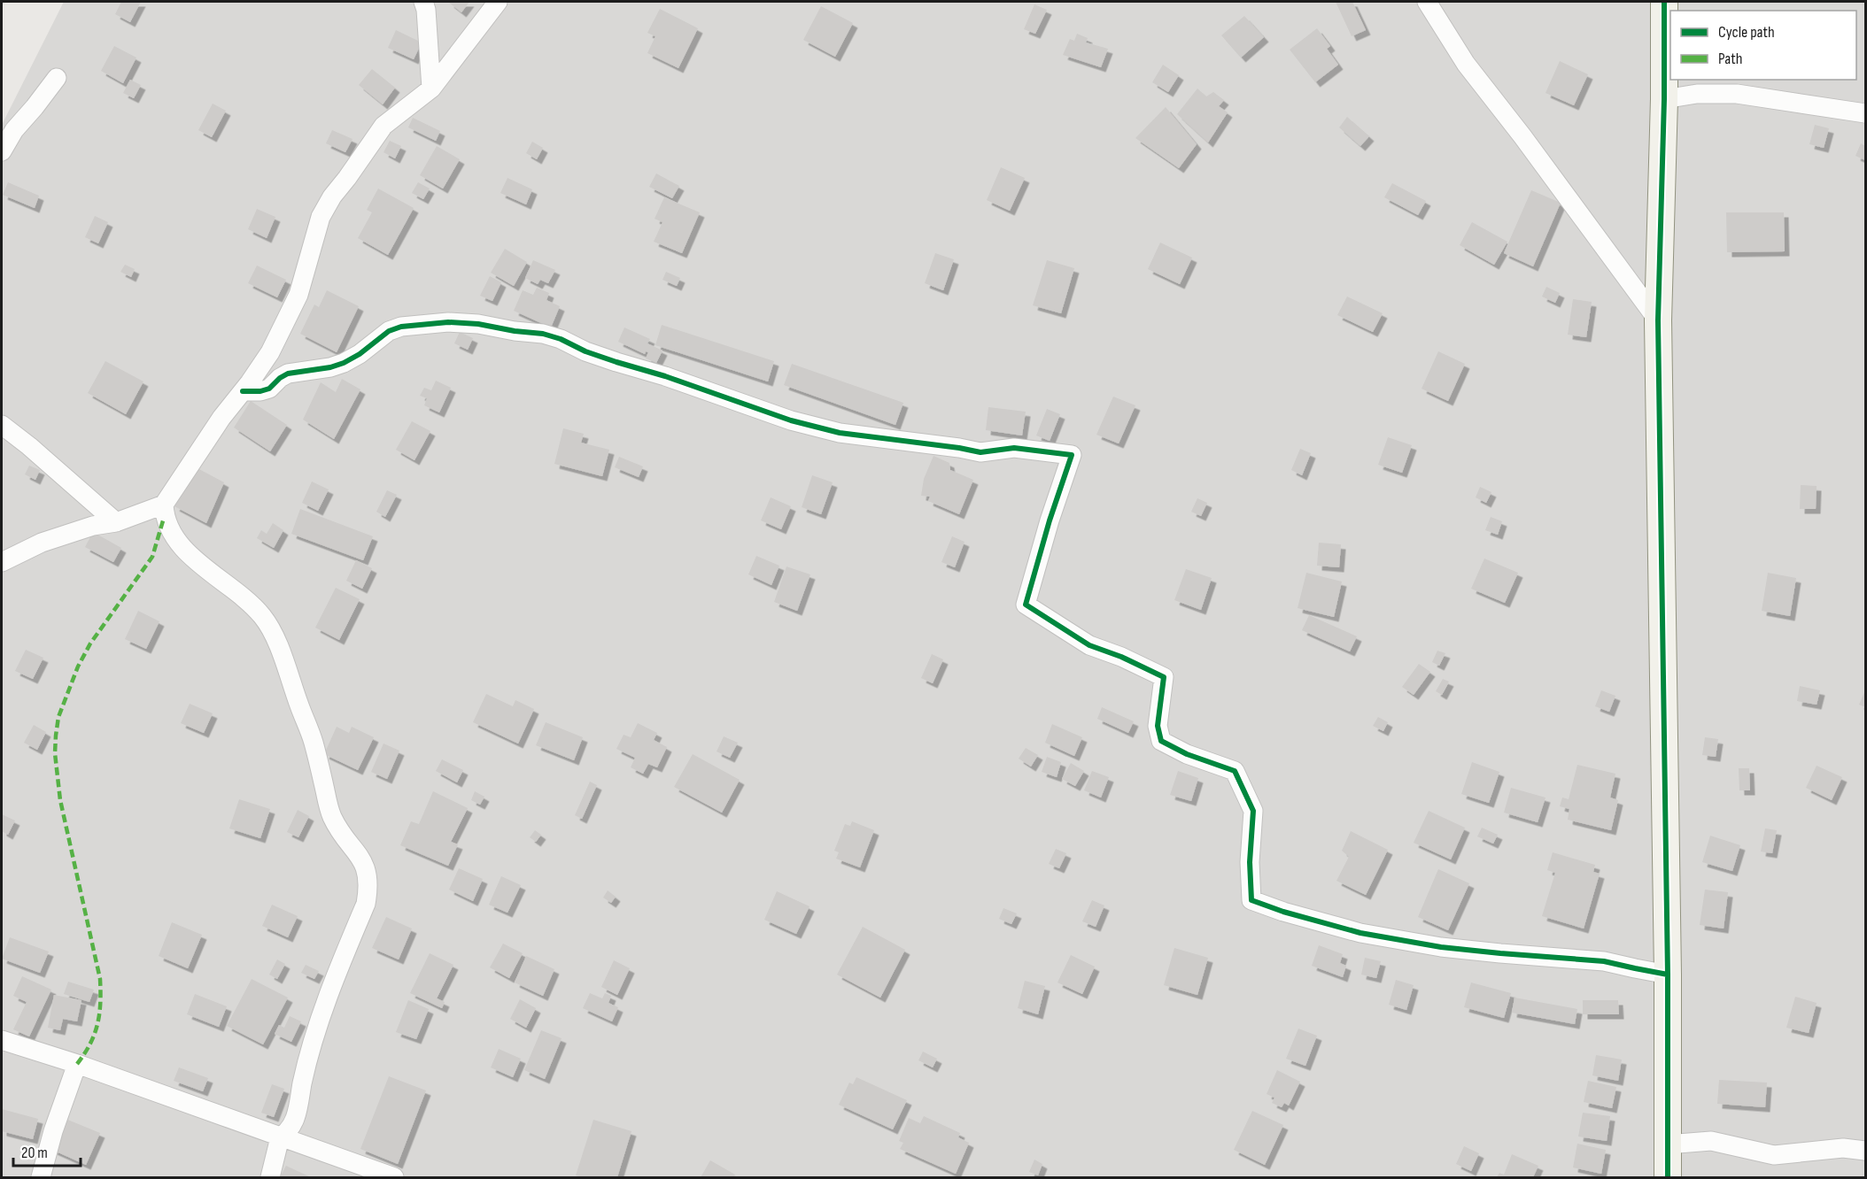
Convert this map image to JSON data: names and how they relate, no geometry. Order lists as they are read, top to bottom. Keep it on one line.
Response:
{"legend":["Cycle path","Path"],"scale_bar":"20 m"}
